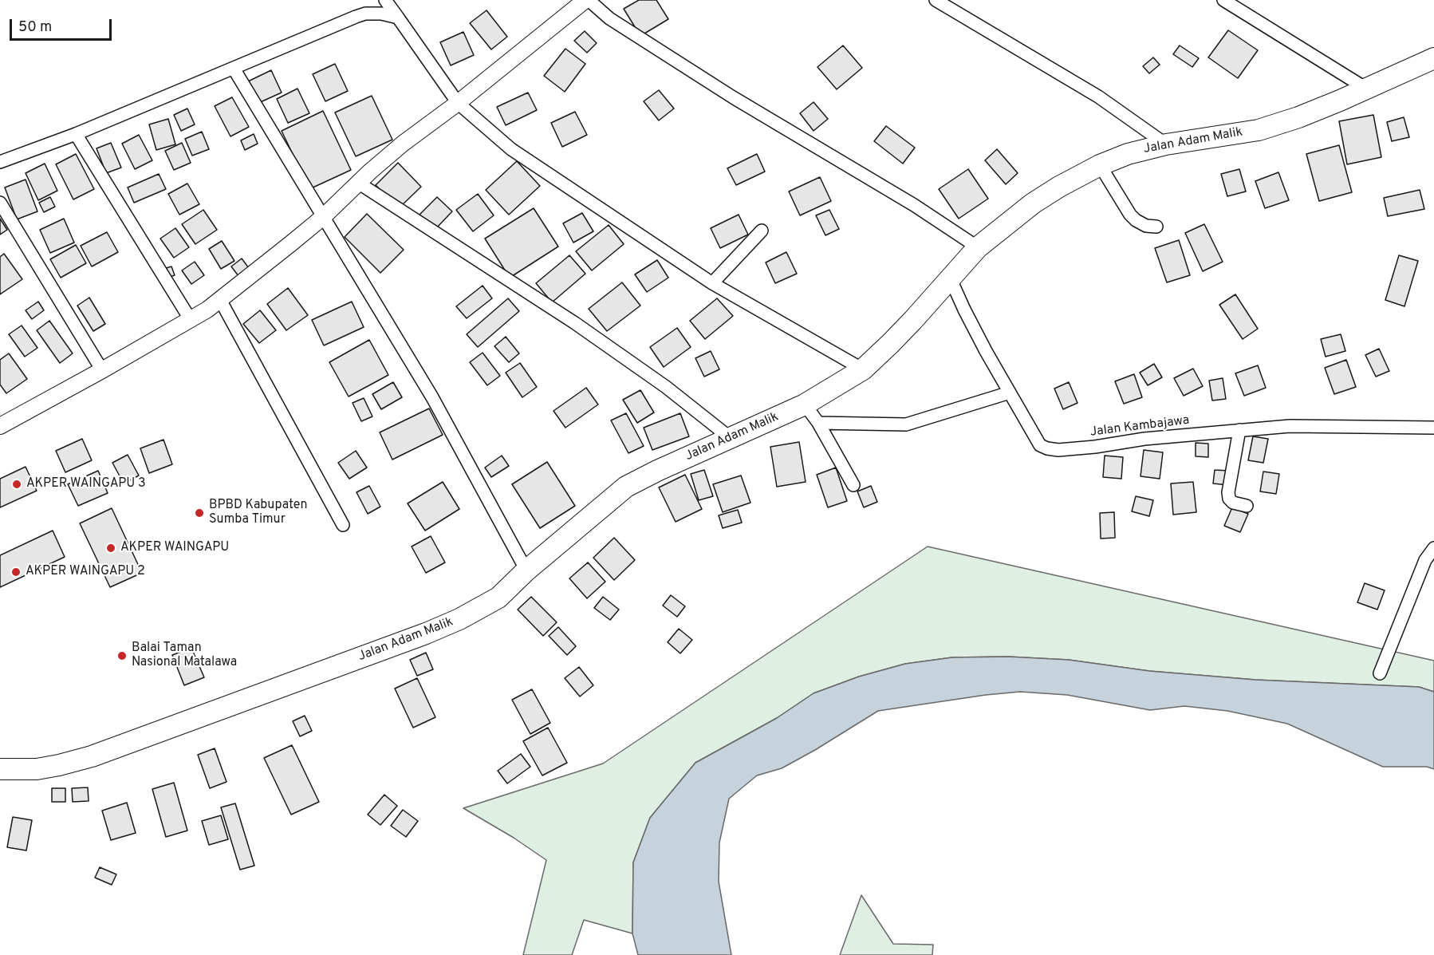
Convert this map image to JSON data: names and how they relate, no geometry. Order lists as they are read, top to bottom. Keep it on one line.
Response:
{"streets":{"highway":["Jalan Adam Malik"],"street":["Jalan Kambajawa"]},"crossings":[["Jalan Adam Malik","Jalan Kambajawa"]],"places":["AKPER WAINGAPU 3","BPBD Kabupaten Sumba Timur","AKPER WAINGAPU","AKPER WAINGAPU 2","Balai Taman Nasional Matalawa"],"scale_bar":"50 m"}
